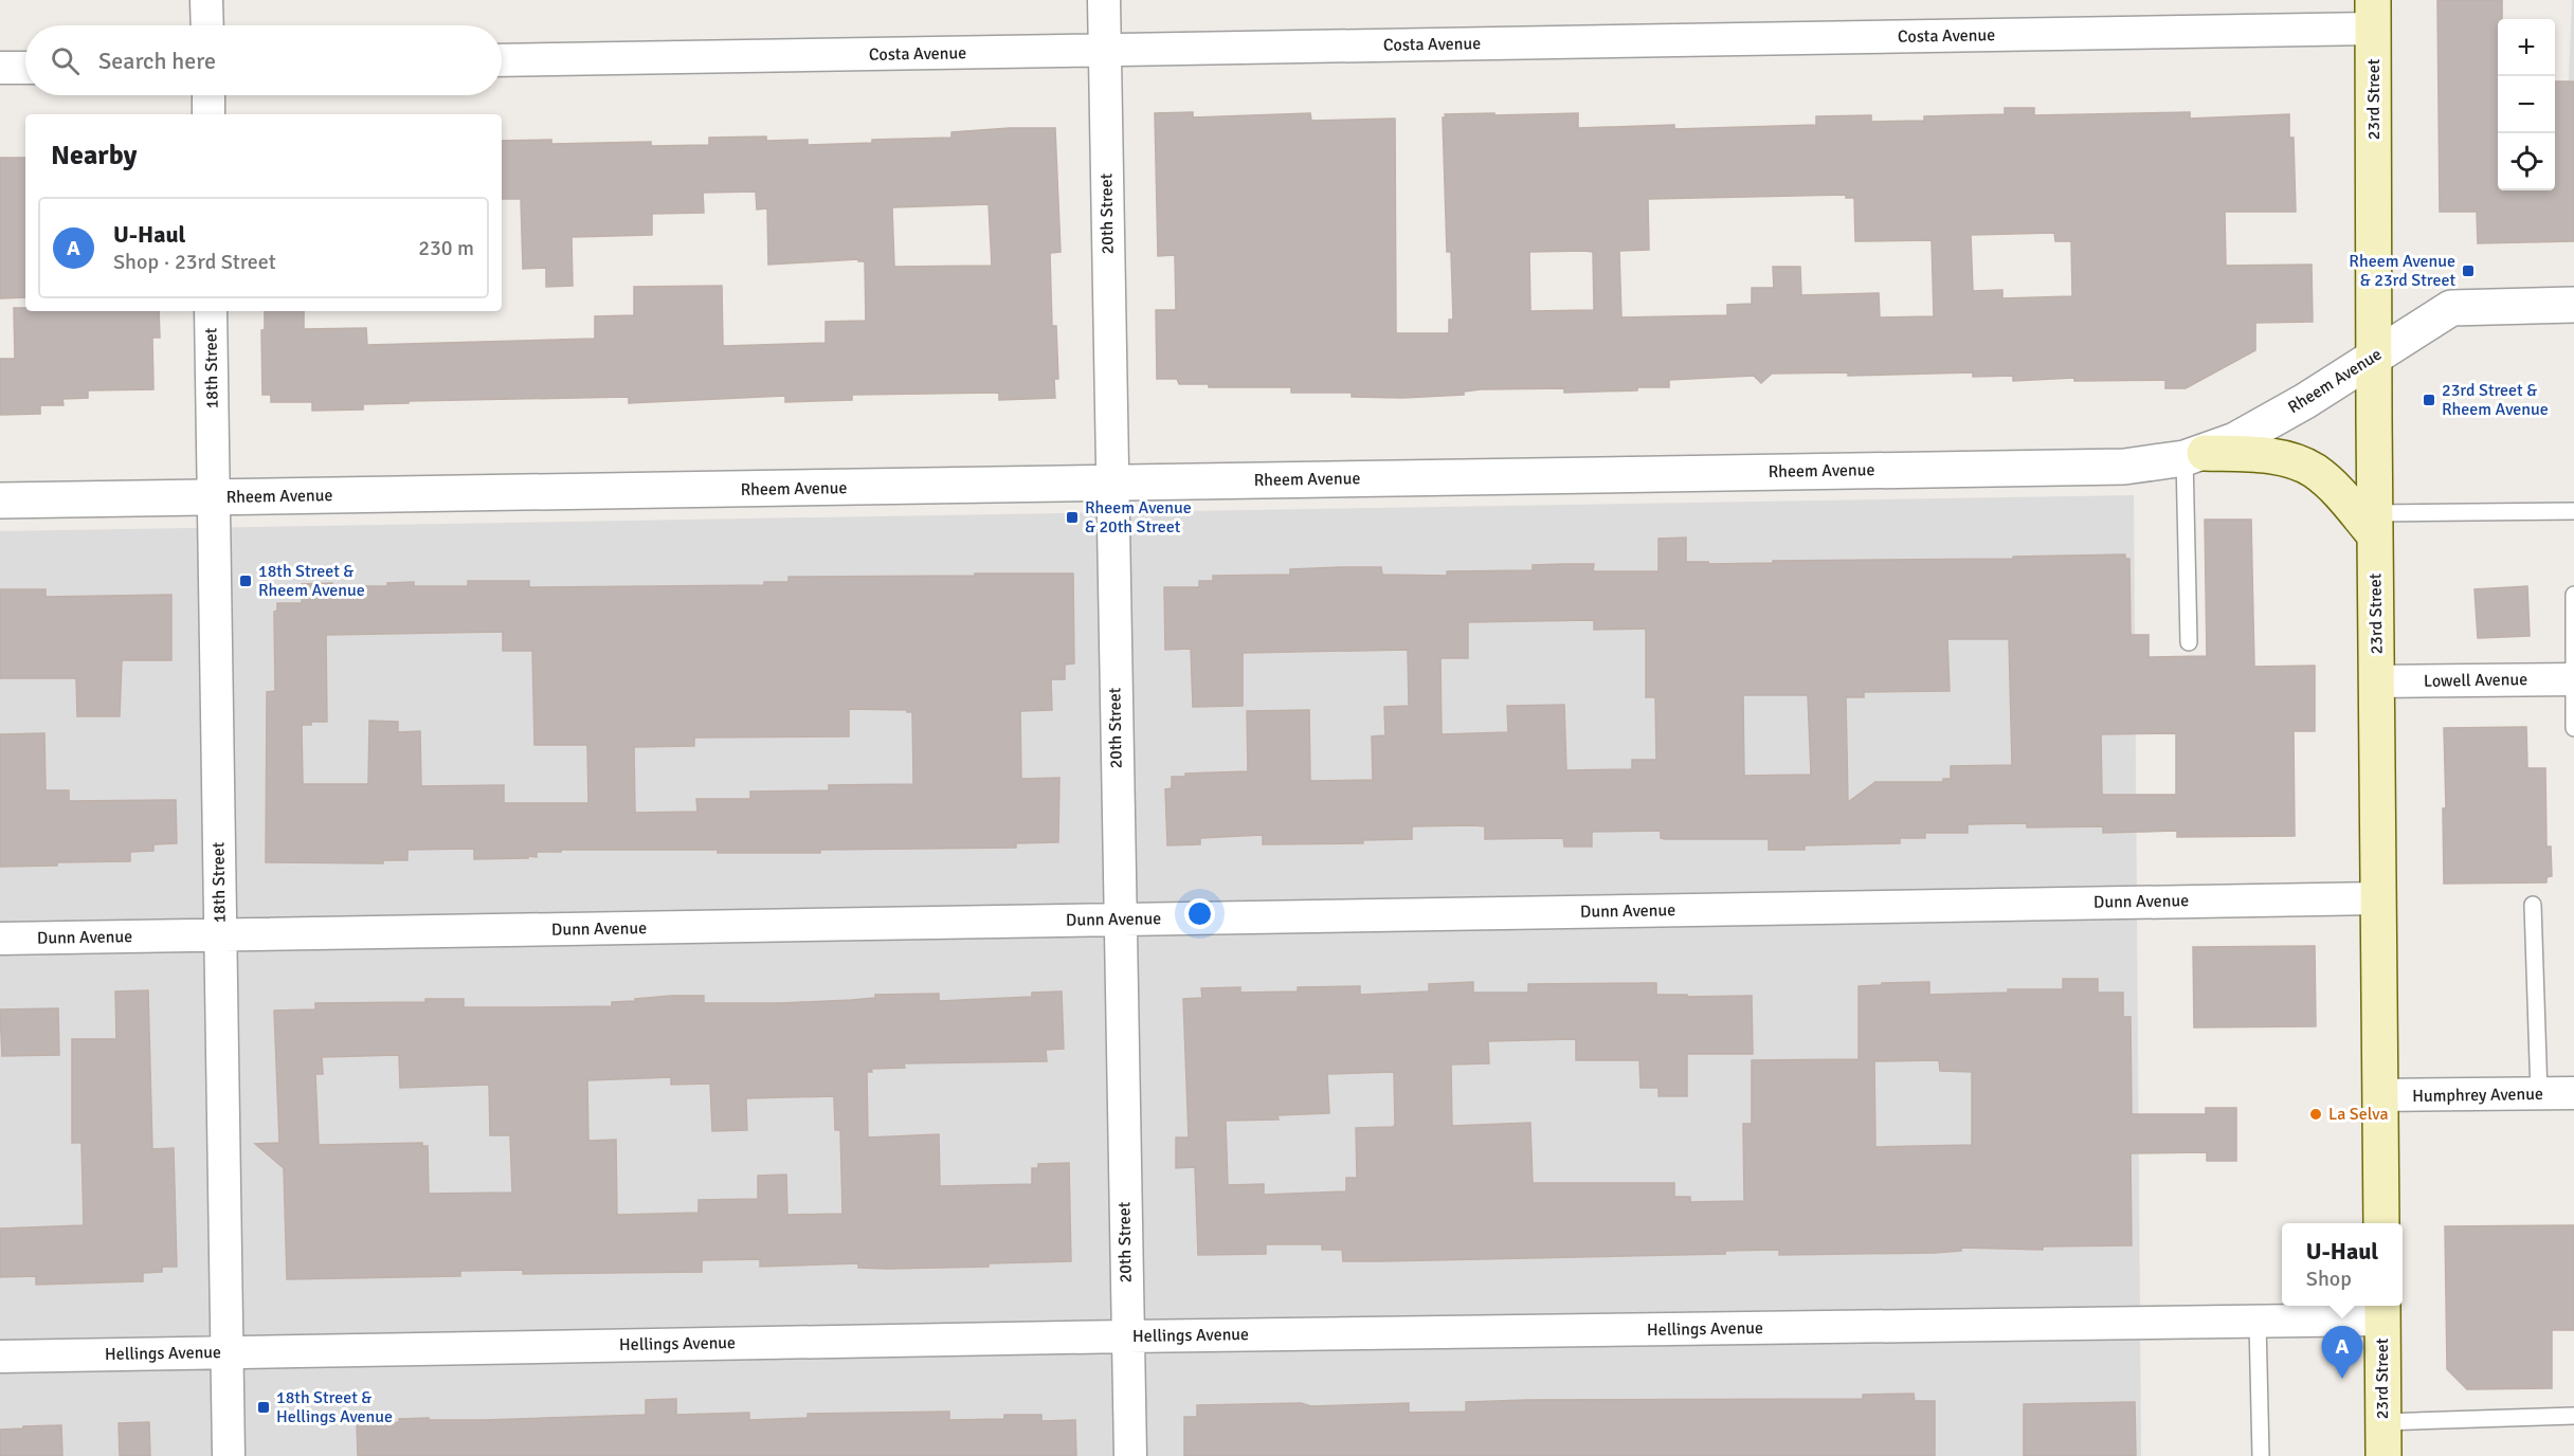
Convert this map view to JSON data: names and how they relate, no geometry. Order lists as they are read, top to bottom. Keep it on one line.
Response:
{"streets":{"main road":["23rd Street"],"street":["Costa Avenue","20th Street","18th Street","Rheem Avenue","Lowell Avenue","Dunn Avenue","Humphrey Avenue","Hellings Avenue"]},"crossings":[["Costa Avenue","23rd Street"],["Costa Avenue","20th Street"],["23rd Street","Rheem Avenue"],["23rd Street","Lowell Avenue"],["23rd Street","Dunn Avenue"],["23rd Street","Humphrey Avenue"],["23rd Street","Hellings Avenue"],["20th Street","Rheem Avenue"],["20th Street","Dunn Avenue"],["20th Street","Hellings Avenue"],["18th Street","Rheem Avenue"],["18th Street","Dunn Avenue"],["18th Street","Hellings Avenue"]],"places":{"transit":["Rheem Avenue & 23rd Street","23rd Street & Rheem Avenue","Rheem Avenue & 20th Street","18th Street & Rheem Avenue","18th Street & Hellings Avenue"],"other":["La Selva"]},"page":{"map_buttons":["+","−"],"search":"Search here","heading":"Nearby","list":[{"mark":"A","name":"U-Haul","note":"Shop · 23rd Street","value":"230 m"}],"popup":["U-Haul","Shop"],"pins":"A"}}
